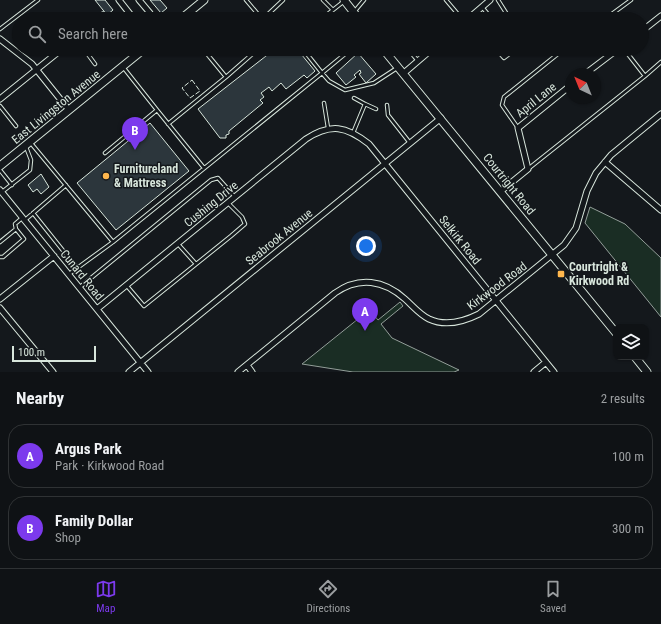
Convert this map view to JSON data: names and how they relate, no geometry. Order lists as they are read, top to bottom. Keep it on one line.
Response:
{"streets":{"street":["April Lane","East Livingston Avenue","Courtright Road","Cushing Drive","Seabrook Avenue","Selkirk Road","Cunard Road","Kirkwood Road"]},"crossings":[["Courtright Road","Seabrook Avenue"],["Courtright Road","Kirkwood Road"],["Cushing Drive","Selkirk Road"],["Cushing Drive","Cunard Road"],["Seabrook Avenue","Selkirk Road"],["Seabrook Avenue","Cunard Road"],["Selkirk Road","Kirkwood Road"]],"places":{"other":["Furnitureland & Mattress"],"transit":["Courtright & Kirkwood Rd"]},"scale_bar":"100 m","north":"top left","page":{"search":"Search here","pins":["B","A"],"scale":"100 m","heading":["Nearby","2 results"],"list":[{"mark":"A","name":"Argus Park","note":"Park · Kirkwood Road","value":"100 m"},{"mark":"B","name":"Family Dollar","note":"Shop","value":"300 m"}],"nav":["Map","Directions","Saved"]}}
